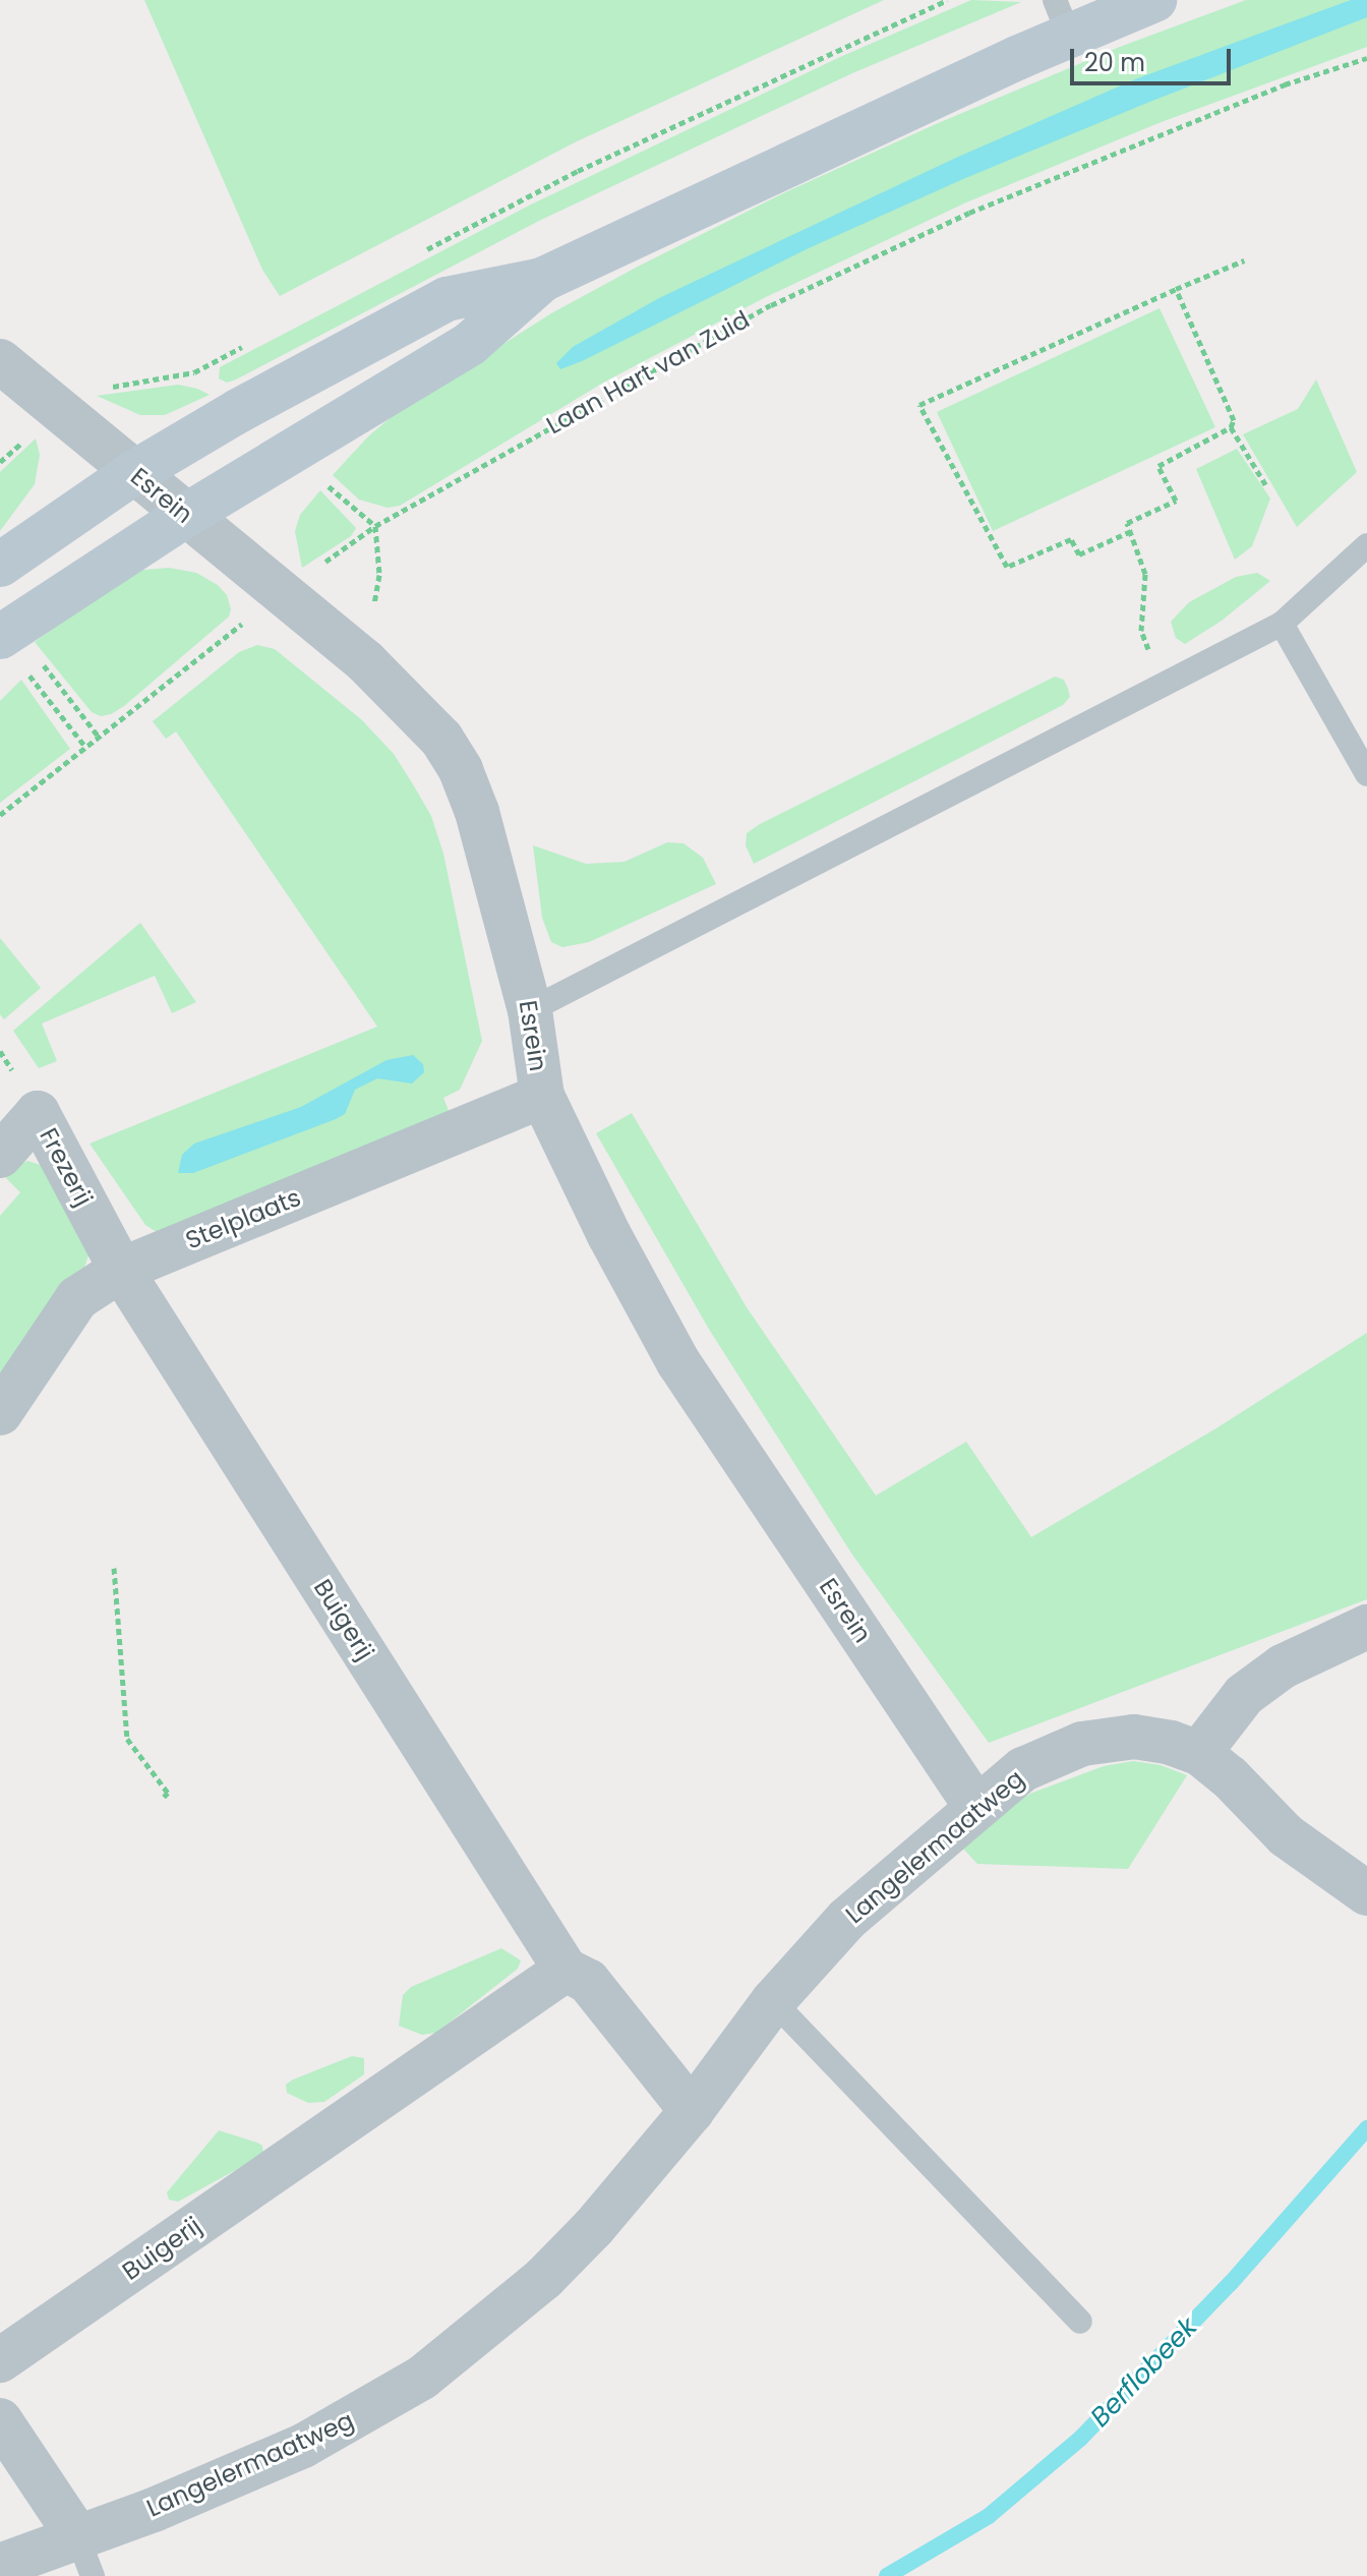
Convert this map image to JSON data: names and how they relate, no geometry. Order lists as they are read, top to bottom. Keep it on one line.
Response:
{"streets":{"street":["Esrein","Frezerij","Stelplaats","Buigerij","Langelermaatweg"],"path":["Laan Hart van Zuid"]},"crossings":[["Laan Hart van Zuid","Esrein"],["Esrein","Stelplaats"],["Esrein","Langelermaatweg"],["Frezerij","Stelplaats"],["Frezerij","Buigerij"],["Stelplaats","Buigerij"],["Buigerij","Langelermaatweg"]],"water":["Berflobeek"],"scale_bar":"20 m"}
